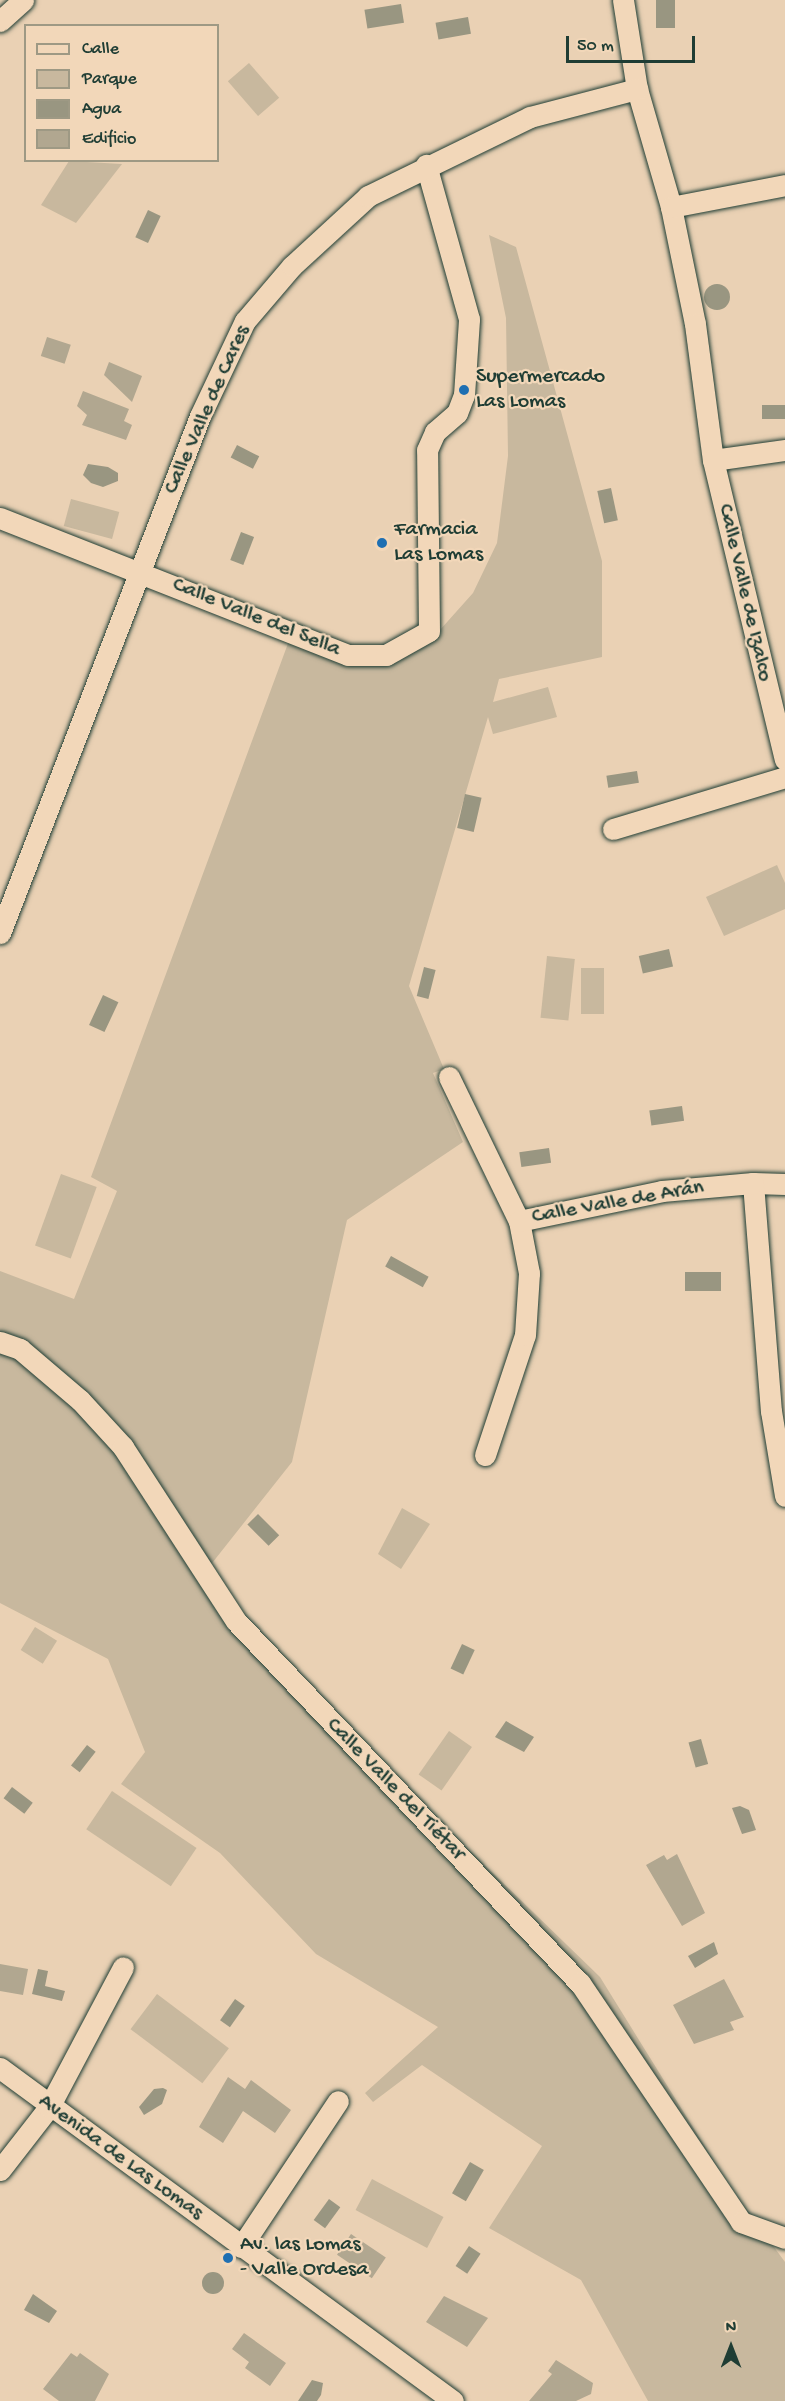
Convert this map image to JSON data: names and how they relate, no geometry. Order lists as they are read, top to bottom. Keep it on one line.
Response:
{"streets":{"street":["Calle Valle de Cares","Calle Valle de Izalco","Calle Valle del Sella","Calle Valle de Arán","Calle Valle del Tiétar","Avenida de Las Lomas"]},"crossings":[["Calle Valle de Cares","Calle Valle de Izalco"],["Calle Valle de Cares","Calle Valle del Sella"]],"places":["Supermercado Las Lomas","Farmacia Las Lomas","Av. las Lomas - Valle Ordesa"],"legend":["Calle","Parque","Agua","Edificio"],"scale_bar":"50 m","north":"top"}
